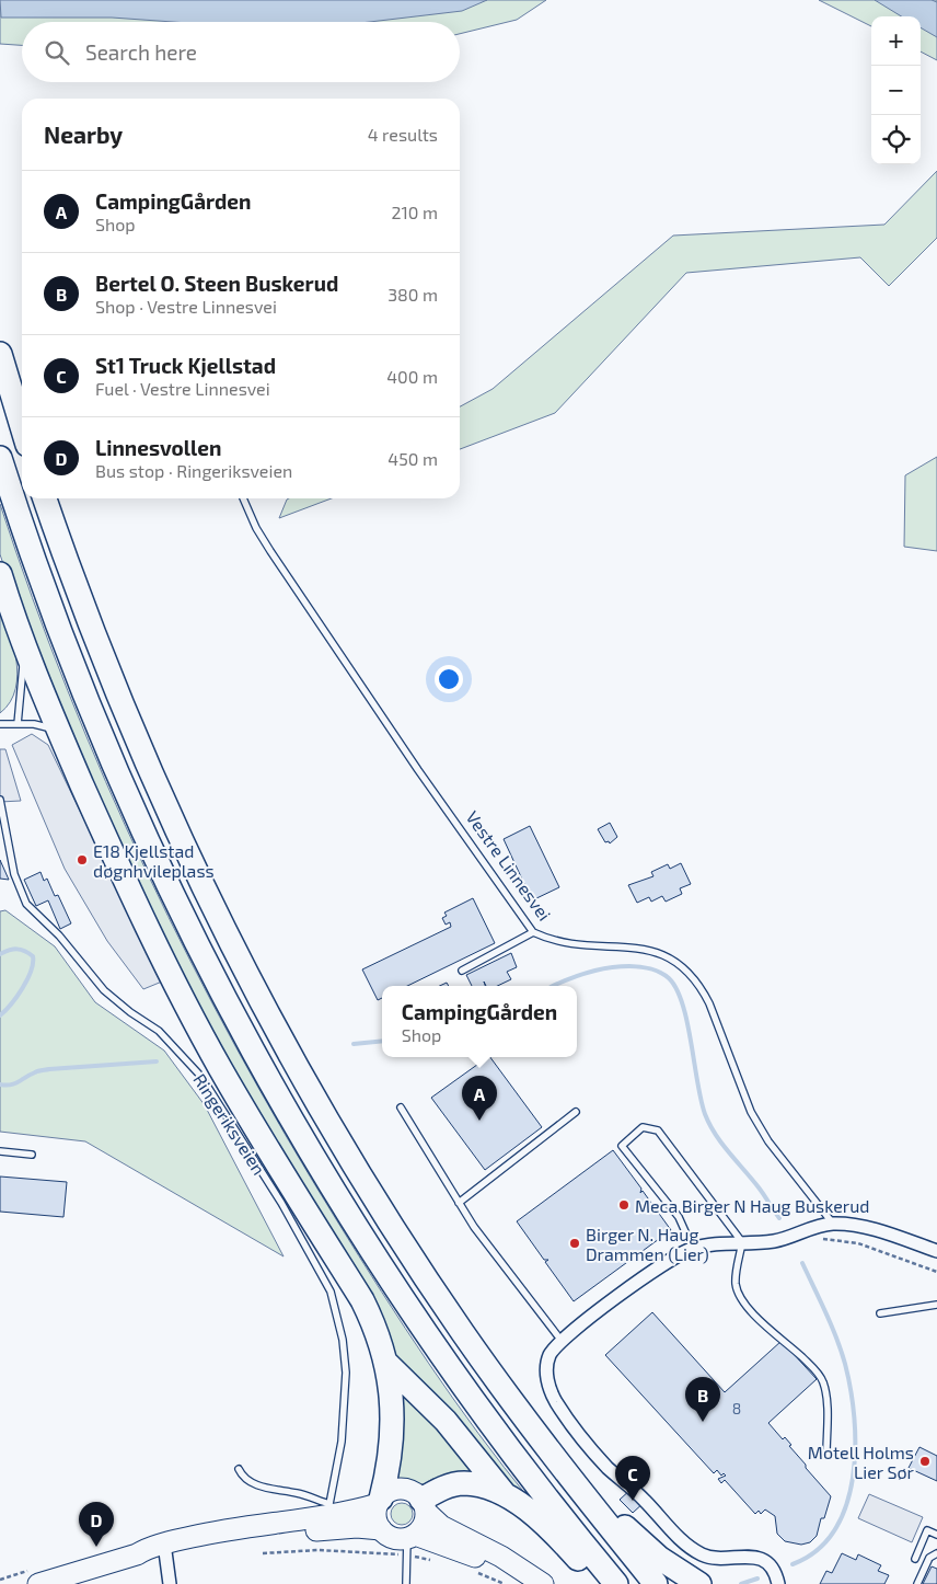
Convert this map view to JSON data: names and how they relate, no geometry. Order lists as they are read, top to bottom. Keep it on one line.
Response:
{"streets":{"lane":["Vestre Linnesvei","Ringeriksveien"]},"places":["E18 Kjellstad døgnhvileplass","Meca Birger N Haug Buskerud","Birger N. Haug Drammen (Lier)","Motell Holms Lier Sør"],"house_numbers":["8"],"page":{"map_buttons":["+","−"],"search":"Search here","heading":["Nearby","4 results"],"list":[{"mark":"A","name":"CampingGården","note":"Shop","value":"210 m"},{"mark":"B","name":"Bertel O. Steen Buskerud","note":"Shop · Vestre Linnesvei","value":"380 m"},{"mark":"C","name":"St1 Truck Kjellstad","note":"Fuel · Vestre Linnesvei","value":"400 m"},{"mark":"D","name":"Linnesvollen","note":"Bus stop · Ringeriksveien","value":"450 m"}],"popup":["CampingGården","Shop"],"pins":["A","B","C","D"]}}
